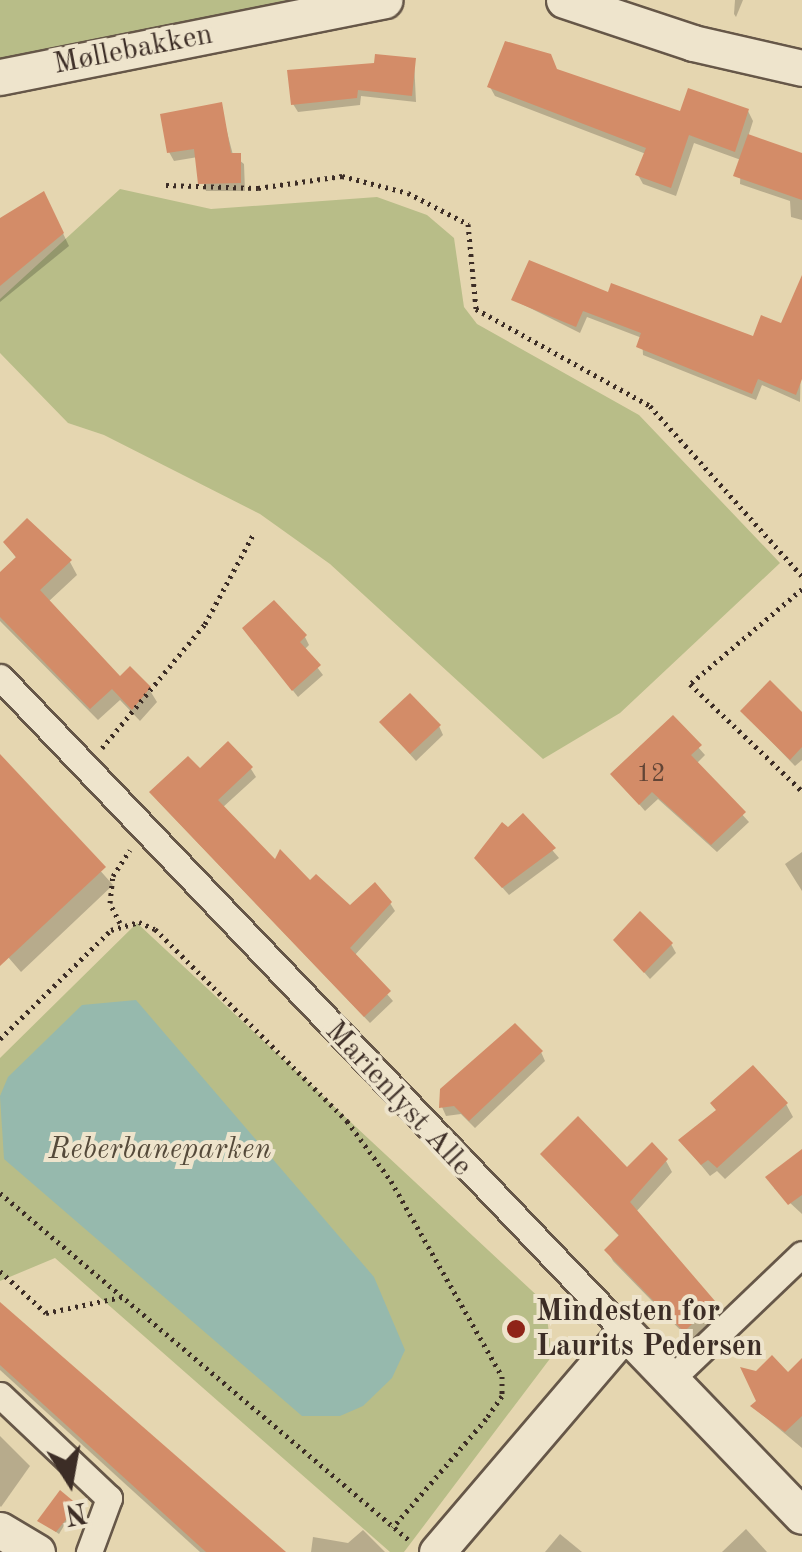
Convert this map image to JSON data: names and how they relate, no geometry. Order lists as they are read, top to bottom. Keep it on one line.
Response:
{"streets":{"street":["Møllebakken","Marienlyst Alle"]},"parks":["Reberbaneparken"],"places":["Mindesten for Laurits Pedersen"],"house_numbers":["12"],"north":"bottom"}
